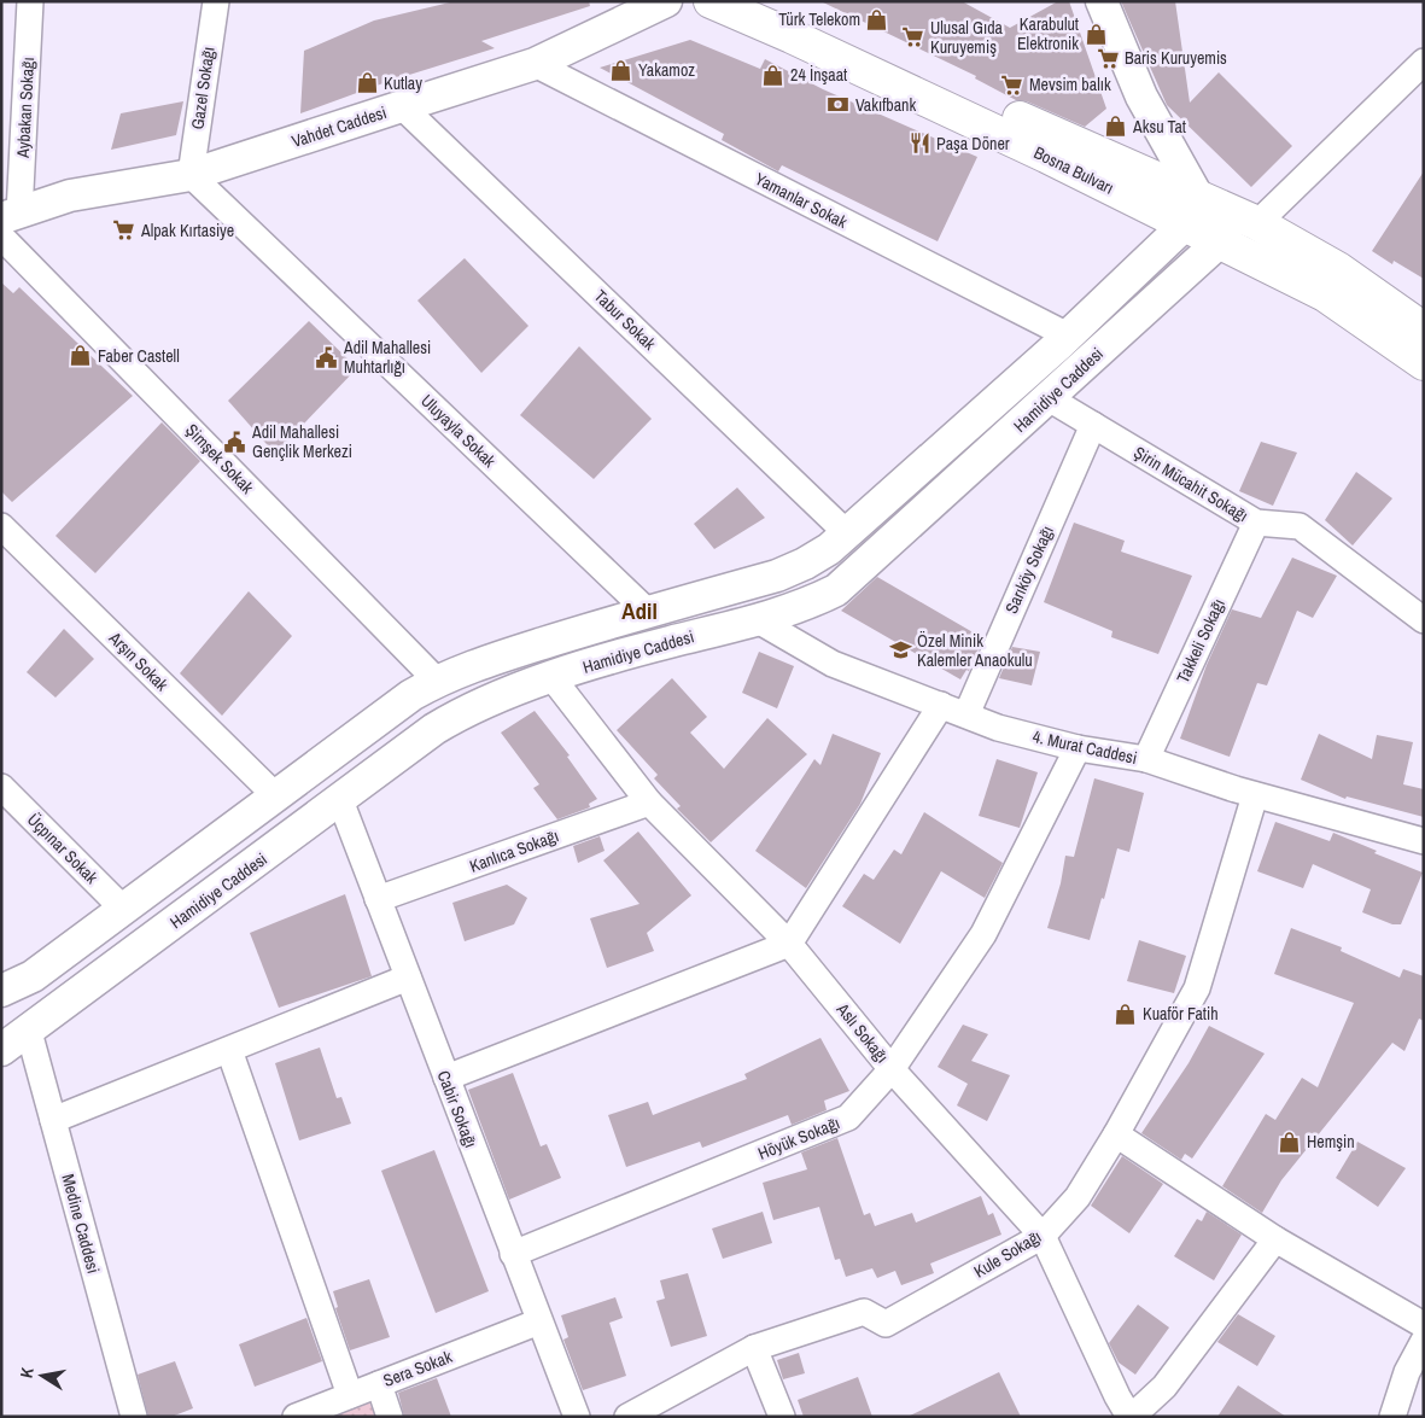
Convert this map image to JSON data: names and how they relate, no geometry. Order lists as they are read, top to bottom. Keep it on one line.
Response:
{"streets":{"main road":["Bosna Bulvarı"],"street":["Gazel Sokağı","Aybakan Sokağı","Vahdet Caddesi","Yamanlar Sokak","Tabur Sokak","Hamidiye Caddesi","Uluyayla Sokak","Şimşek Sokak","Şirin Mücahit Sokağı","Sarıköy Sokağı","Takkeli Sokağı","Arşın Sokak","4. Murat Caddesi","Üçpınar Sokak","Kanlıca Sokağı","Aslı Sokağı","Cabir Sokağı","Höyük Sokağı","Medine Caddesi","Kule Sokağı","Sera Sokak"]},"crossings":[["Gazel Sokağı","Vahdet Caddesi"],["Gazel Sokağı","Uluyayla Sokak"],["Aybakan Sokağı","Vahdet Caddesi"],["Aybakan Sokağı","Şimşek Sokak"],["Vahdet Caddesi","Yamanlar Sokak"],["Vahdet Caddesi","Tabur Sokak"],["Vahdet Caddesi","Uluyayla Sokak"],["Vahdet Caddesi","Şimşek Sokak"],["Bosna Bulvarı","Hamidiye Caddesi"],["Yamanlar Sokak","Hamidiye Caddesi"],["Tabur Sokak","Hamidiye Caddesi"],["Hamidiye Caddesi","Uluyayla Sokak"],["Hamidiye Caddesi","Şimşek Sokak"],["Hamidiye Caddesi","Şirin Mücahit Sokağı"],["Hamidiye Caddesi","Arşın Sokak"],["Hamidiye Caddesi","4. Murat Caddesi"],["Hamidiye Caddesi","Üçpınar Sokak"],["Hamidiye Caddesi","Aslı Sokağı"],["Hamidiye Caddesi","Cabir Sokağı"],["Hamidiye Caddesi","Medine Caddesi"],["Şirin Mücahit Sokağı","Sarıköy Sokağı"],["Şirin Mücahit Sokağı","Takkeli Sokağı"],["Sarıköy Sokağı","4. Murat Caddesi"],["Takkeli Sokağı","4. Murat Caddesi"],["4. Murat Caddesi","Höyük Sokağı"],["4. Murat Caddesi","Kule Sokağı"],["Kanlıca Sokağı","Aslı Sokağı"],["Kanlıca Sokağı","Cabir Sokağı"],["Aslı Sokağı","Höyük Sokağı"],["Aslı Sokağı","Kule Sokağı"],["Cabir Sokağı","Höyük Sokağı"],["Cabir Sokağı","Sera Sokak"]],"districts":["Adil"],"places":{"shop":["Türk Telekom","Karabulut Elektronik","Yakamoz","24 İnşaat","Kutlay","Aksu Tat","Faber Castell","Kuaför Fatih","Hemşin"],"supermarket":["Ulusal Gıda Kuruyemiş","Baris Kuruyemis","Mevsim balık","Alpak Kırtasiye"],"bank":["Vakıfbank"],"restaurant":["Paşa Döner"],"public building":["Adil Mahallesi Muhtarlığı","Adil Mahallesi Gençlik Merkezi"],"school or university":["Özel Minik Kalemler Anaokulu"]},"north":"left"}
